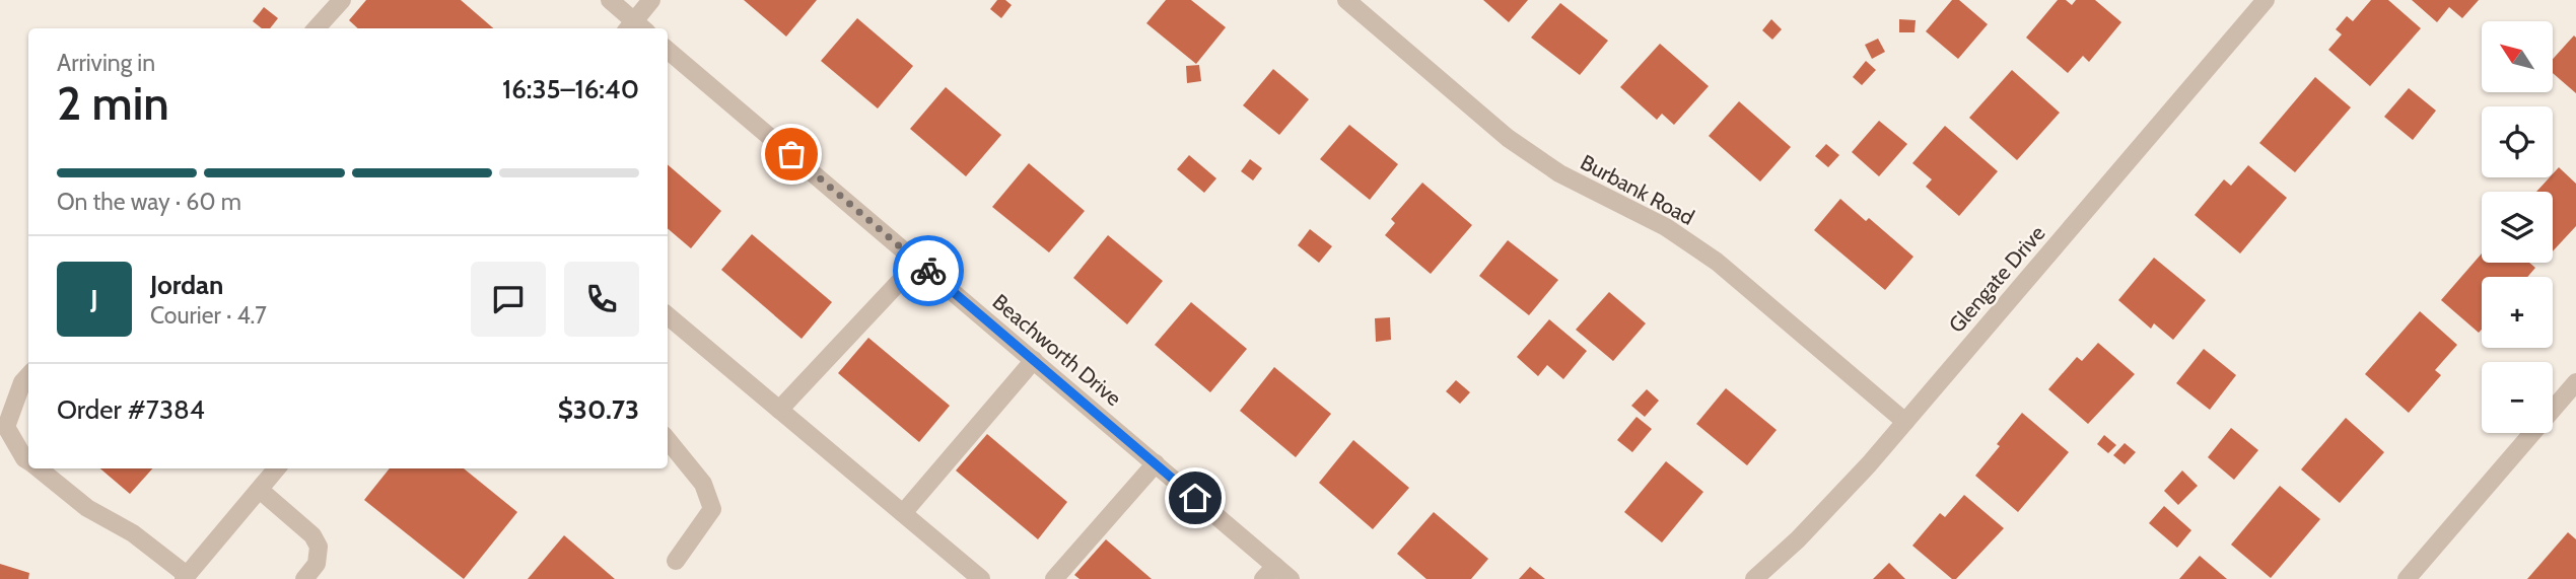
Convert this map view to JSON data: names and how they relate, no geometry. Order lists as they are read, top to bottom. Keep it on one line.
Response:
{"streets":{"street":["Burbank Road","Glengate Drive","Beachworth Drive"]},"crossings":[["Burbank Road","Glengate Drive"]],"north":"top left","page":{"map_buttons":["+","−"],"heading":["2 min","Arriving in","16:35–16:40"],"panel":["Jordan","Courier · 4.7","Order #7384","$30.73"],"bar":"On the way · 60 m","round":"J"}}
